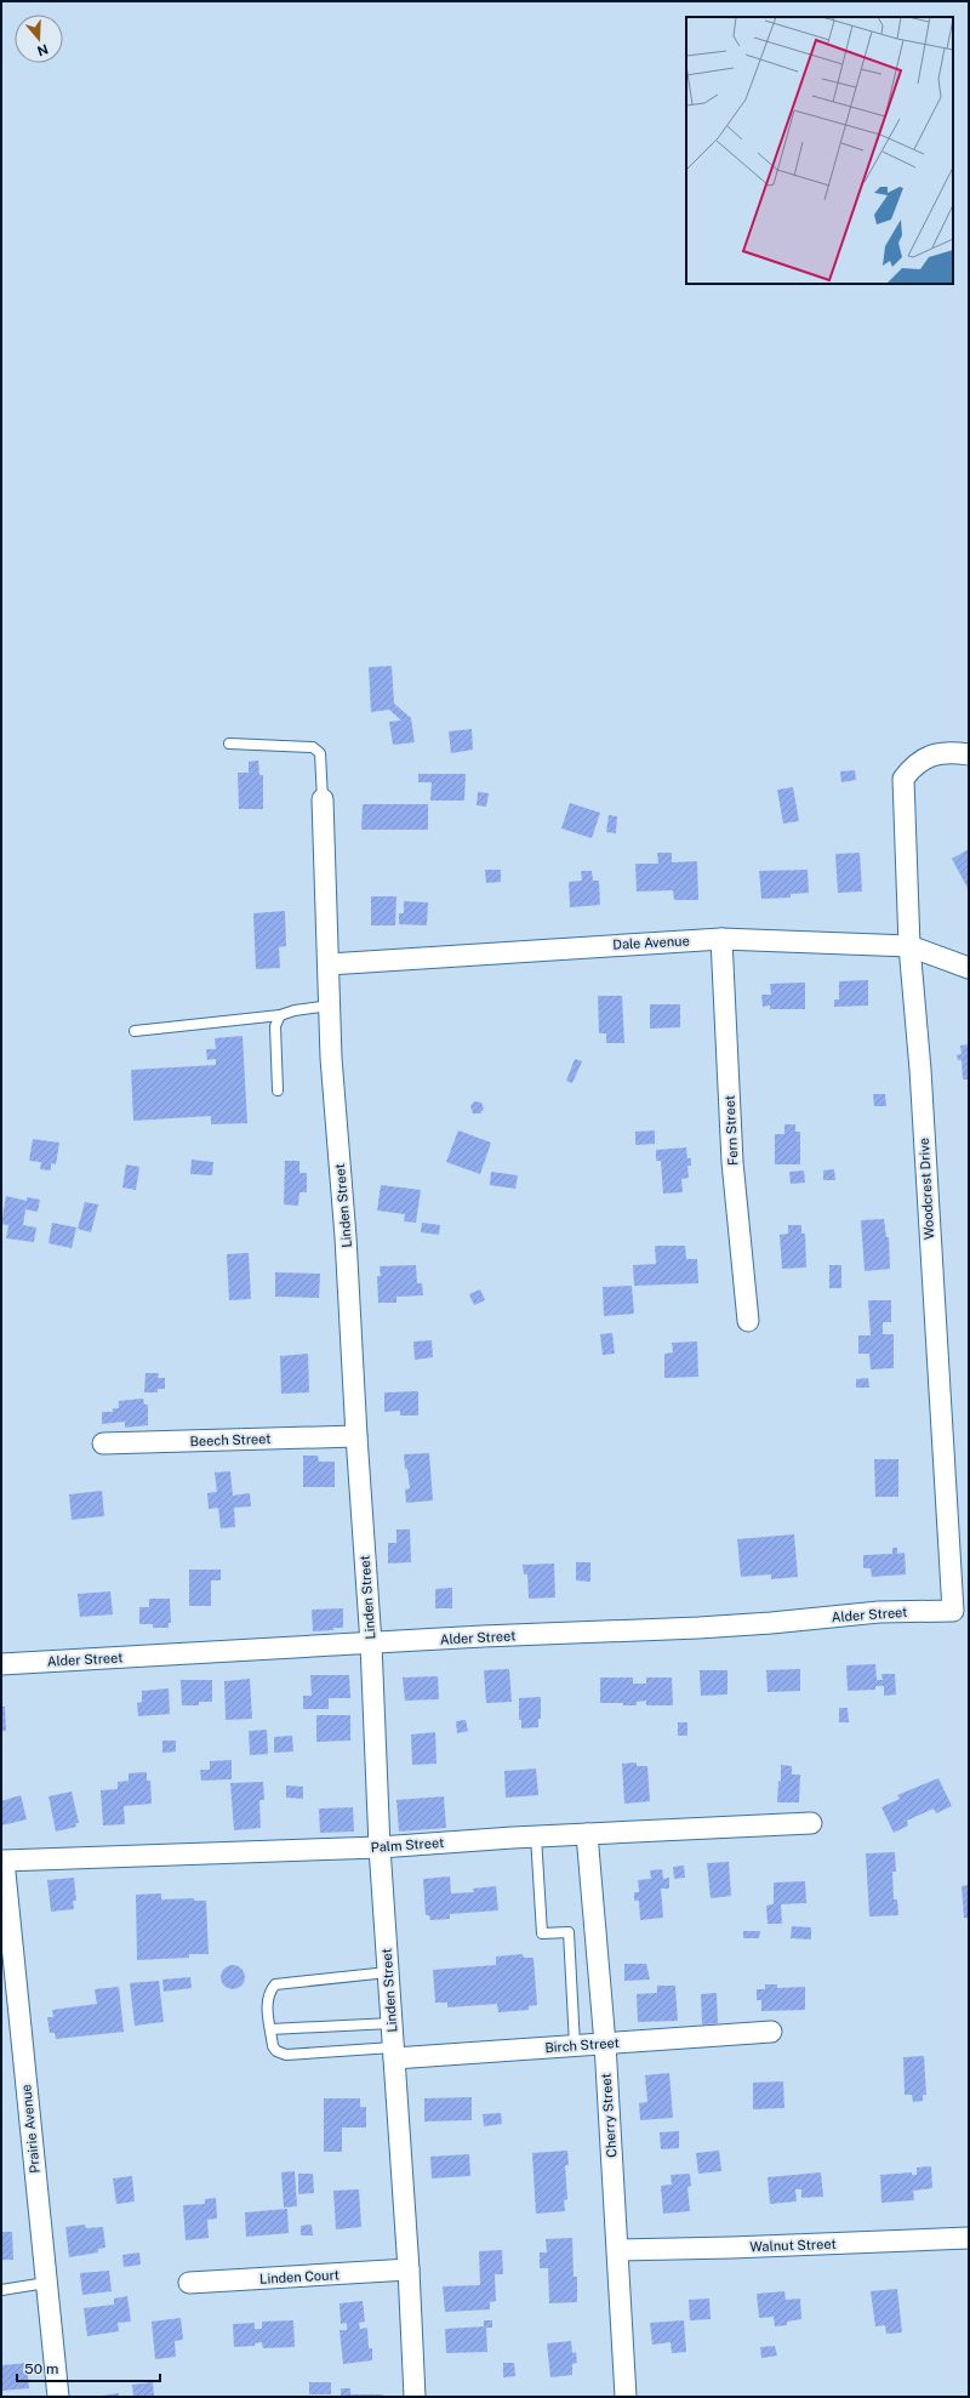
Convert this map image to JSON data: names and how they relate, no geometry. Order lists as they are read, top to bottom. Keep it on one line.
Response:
{"streets":{"street":["Dale Avenue","Fern Street","Woodcrest Drive","Linden Street","Beech Street","Alder Street","Palm Street","Birch Street","Cherry Street","Prairie Avenue","Walnut Street","Linden Court"]},"crossings":[["Dale Avenue","Fern Street"],["Dale Avenue","Woodcrest Drive"],["Dale Avenue","Linden Street"],["Woodcrest Drive","Alder Street"],["Linden Street","Beech Street"],["Linden Street","Alder Street"],["Linden Street","Palm Street"],["Linden Street","Birch Street"],["Linden Street","Linden Court"],["Palm Street","Cherry Street"],["Palm Street","Prairie Avenue"],["Birch Street","Cherry Street"],["Cherry Street","Walnut Street"]],"scale_bar":"50 m","north":"bottom"}
